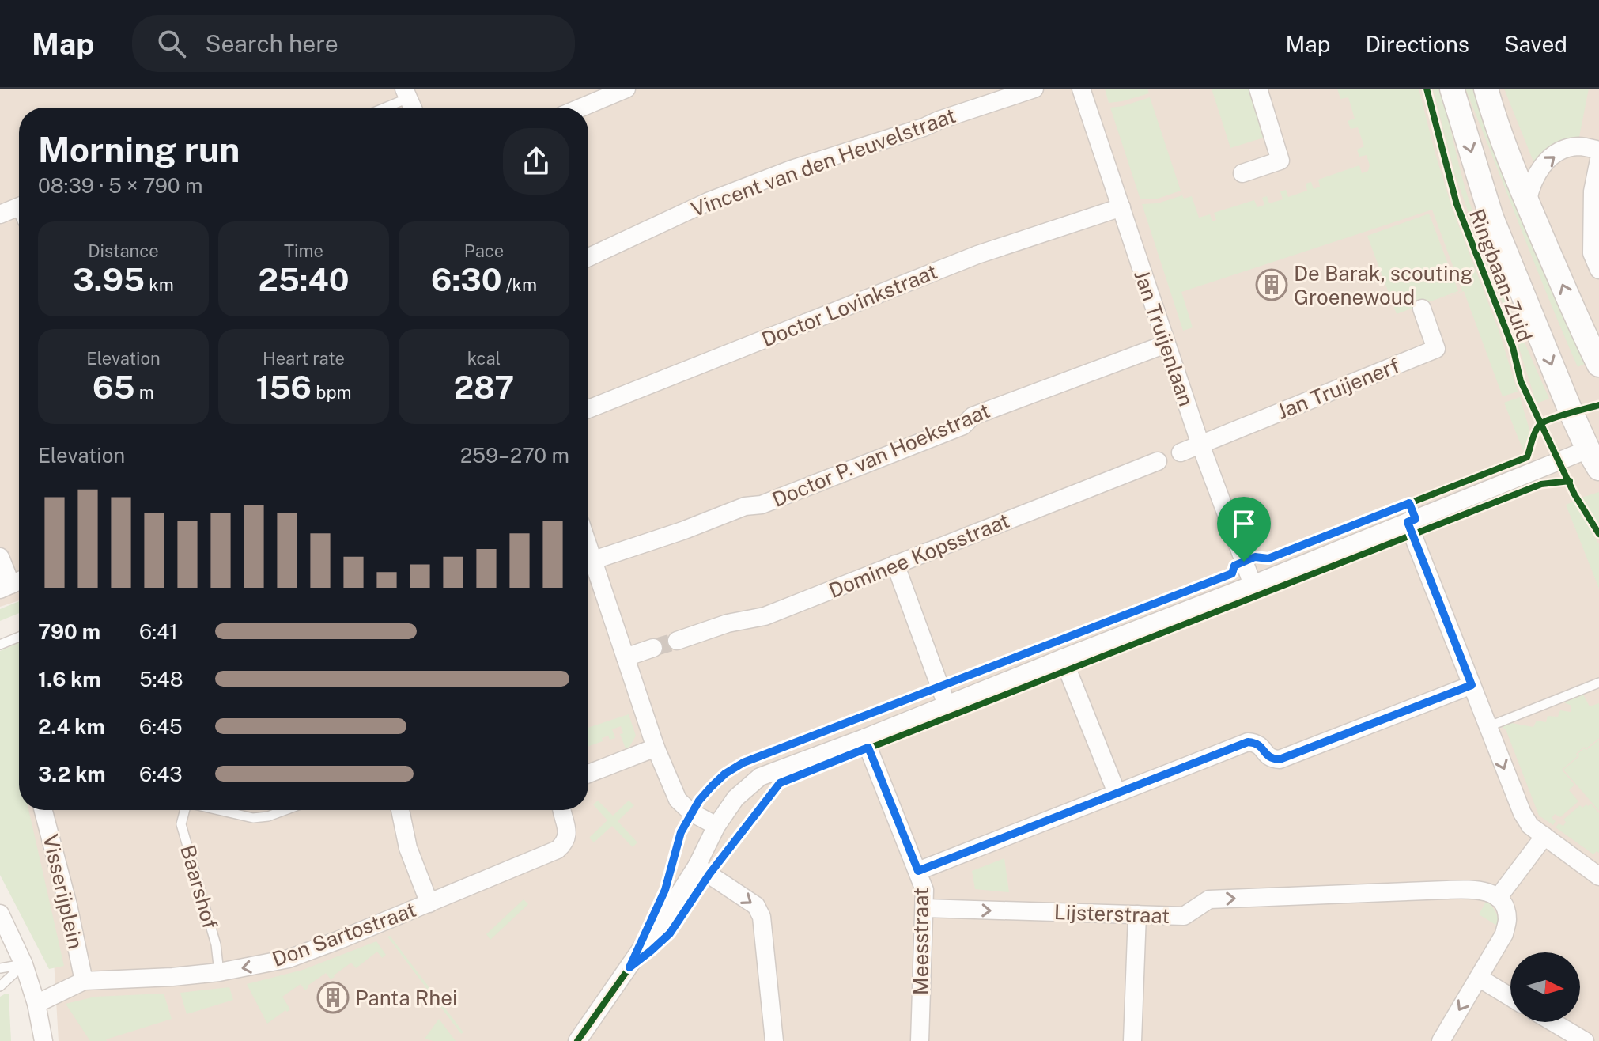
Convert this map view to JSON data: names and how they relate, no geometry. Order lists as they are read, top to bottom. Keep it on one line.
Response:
{"streets":{"main road":["Ringbaan-Zuid"],"street":["Vincent van den Heuvelstraat","Doctor Lovinkstraat","Jan Truijenlaan","Jan Truijenerf","Doctor P. van Hoekstraat","Dominee Kopsstraat","Visserijplein","Lijsterstraat","Don Sartostraat","Meesstraat"],"lane":["Baarshof"]},"crossings":[["Doctor Lovinkstraat","Jan Truijenlaan"],["Jan Truijenlaan","Jan Truijenerf"],["Jan Truijenlaan","Doctor P. van Hoekstraat"],["Baarshof","Don Sartostraat"],["Visserijplein","Don Sartostraat"],["Lijsterstraat","Meesstraat"]],"one_way":["Don Sartostraat"],"places":{"building":["De Barak, scouting Groenewoud","Panta Rhei"]},"north":"right","page":{"header":"Map","search":"Search here","nav":["Map","Directions","Saved"],"heading":["Morning run","08:39 · 5 × 790 m"],"stats":[["Distance","3.95 km"],["Time","25:40"],["Pace","6:30 /km"],["Elevation","65 m"],["Heart rate","156 bpm"],["kcal","287"]],"chart":["Elevation","259–270 m"],"list":[{"name":"790 m","note":"6:41"},{"name":"1.6 km","note":"5:48"},{"name":"2.4 km","note":"6:45"},{"name":"3.2 km","note":"6:43"}]}}
